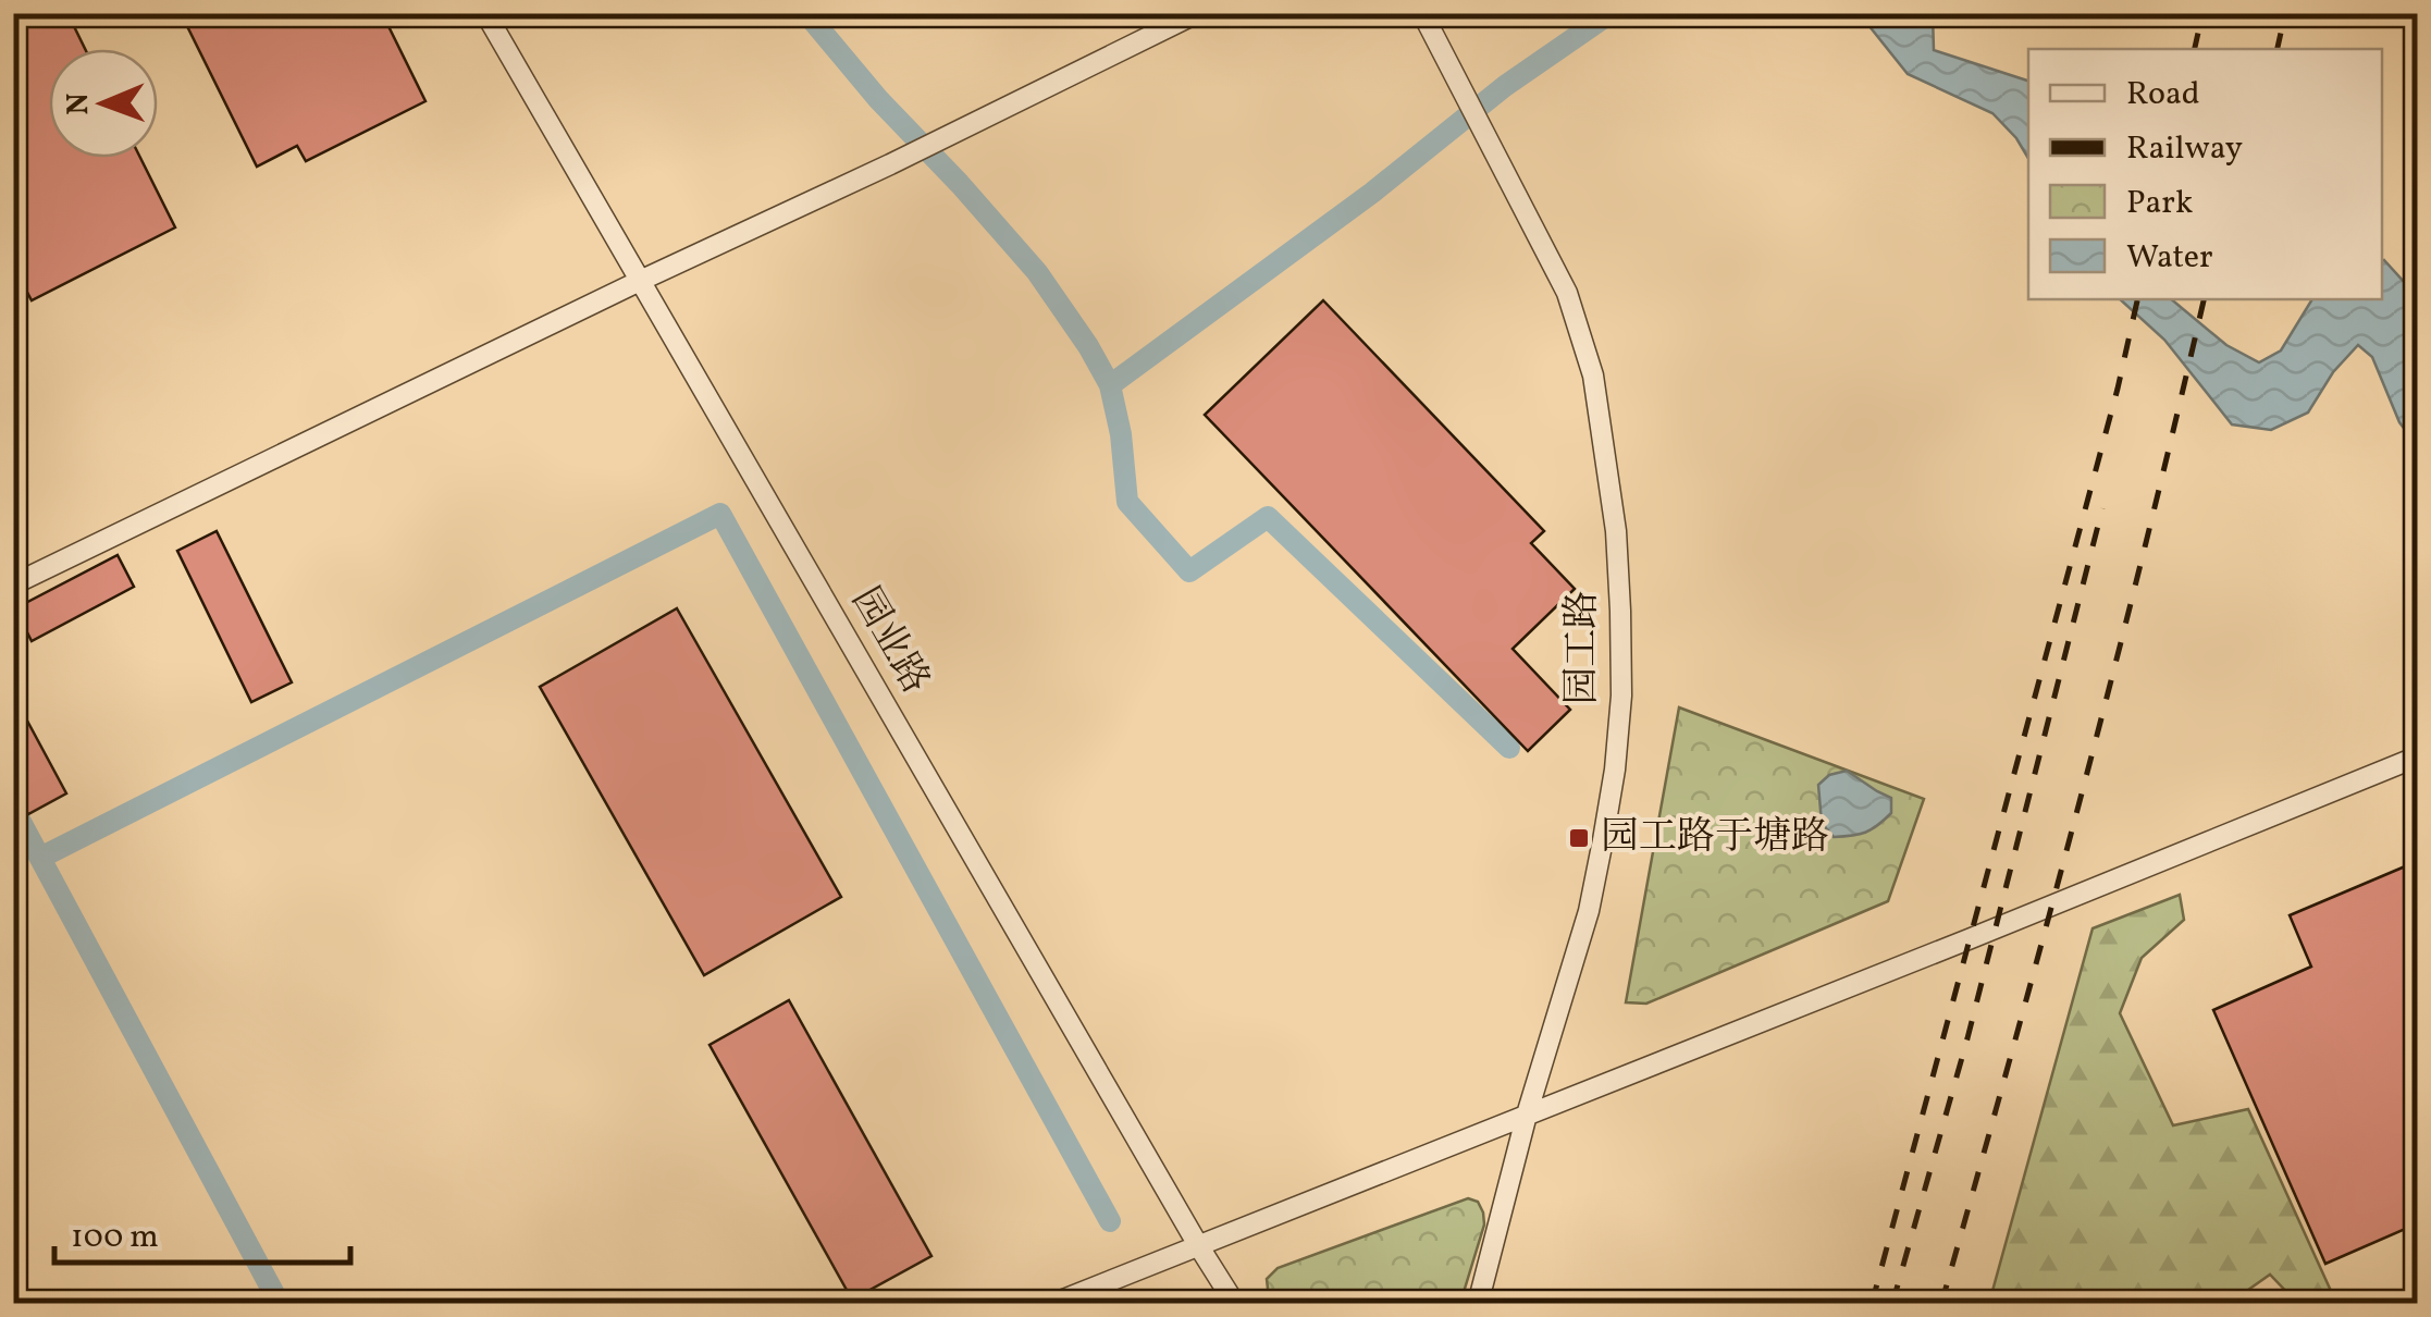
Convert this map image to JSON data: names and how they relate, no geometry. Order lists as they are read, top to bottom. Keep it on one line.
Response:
{"streets":{"street":["园业路","园工路"]},"places":{"transit":["园工路于塘路"]},"legend":["Road","Railway","Park","Water"],"scale_bar":"100 m","north":"left"}
